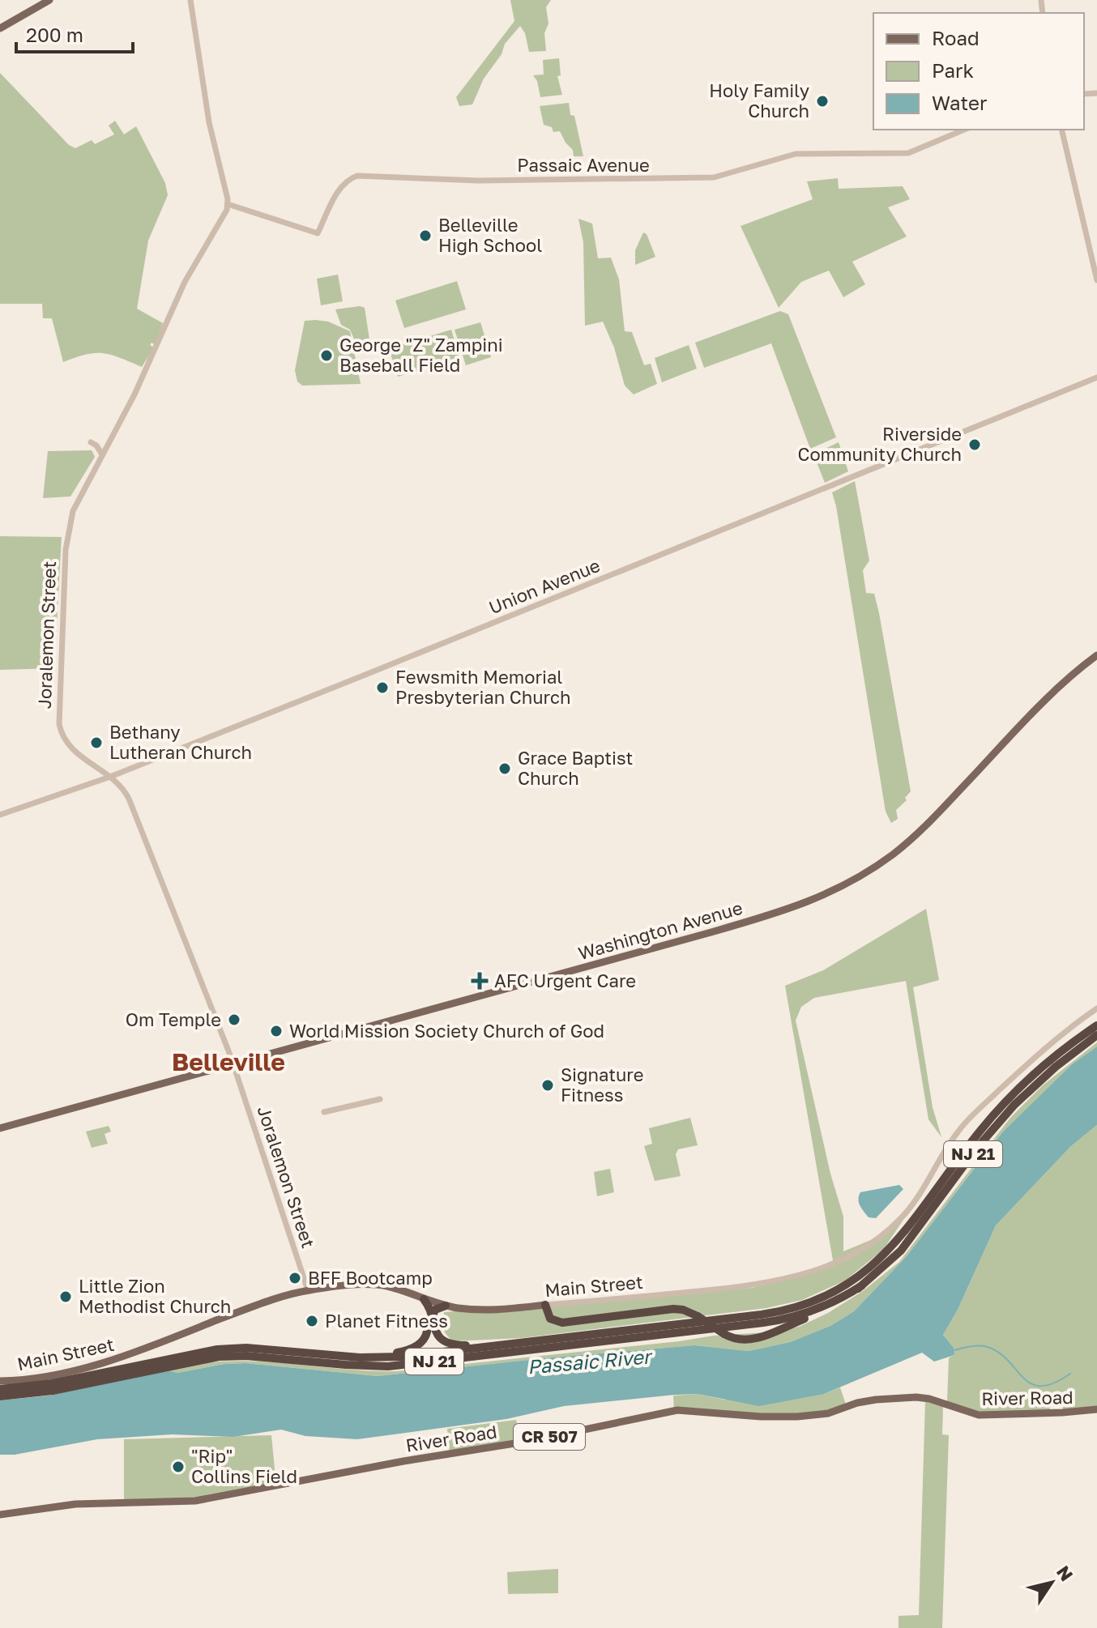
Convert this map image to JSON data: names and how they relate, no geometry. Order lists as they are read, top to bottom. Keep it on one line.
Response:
{"streets":{"highway":["NJ 21"],"main road":["Washington Avenue","Main Street","River Road","CR 507"],"street":["Passaic Avenue","Union Avenue","Joralemon Street"]},"crossings":[["Passaic Avenue","Joralemon Street"],["Union Avenue","Joralemon Street"],["Joralemon Street","Washington Avenue"],["Joralemon Street","Main Street"]],"districts":["Belleville"],"water":["Passaic River"],"places":{"other":["Holy Family Church","Belleville High School","George \"Z\" Zampini Baseball Field","Riverside Community Church","Fewsmith Memorial Presbyterian Church","Bethany Lutheran Church","Grace Baptist Church","Om Temple","World Mission Society Church of God","Signature Fitness","BFF Bootcamp","Little Zion Methodist Church","Planet Fitness","\"Rip\" Collins Field"],"health":["AFC Urgent Care"]},"legend":["Road","Park","Water"],"scale_bar":"200 m","north":"top right"}
